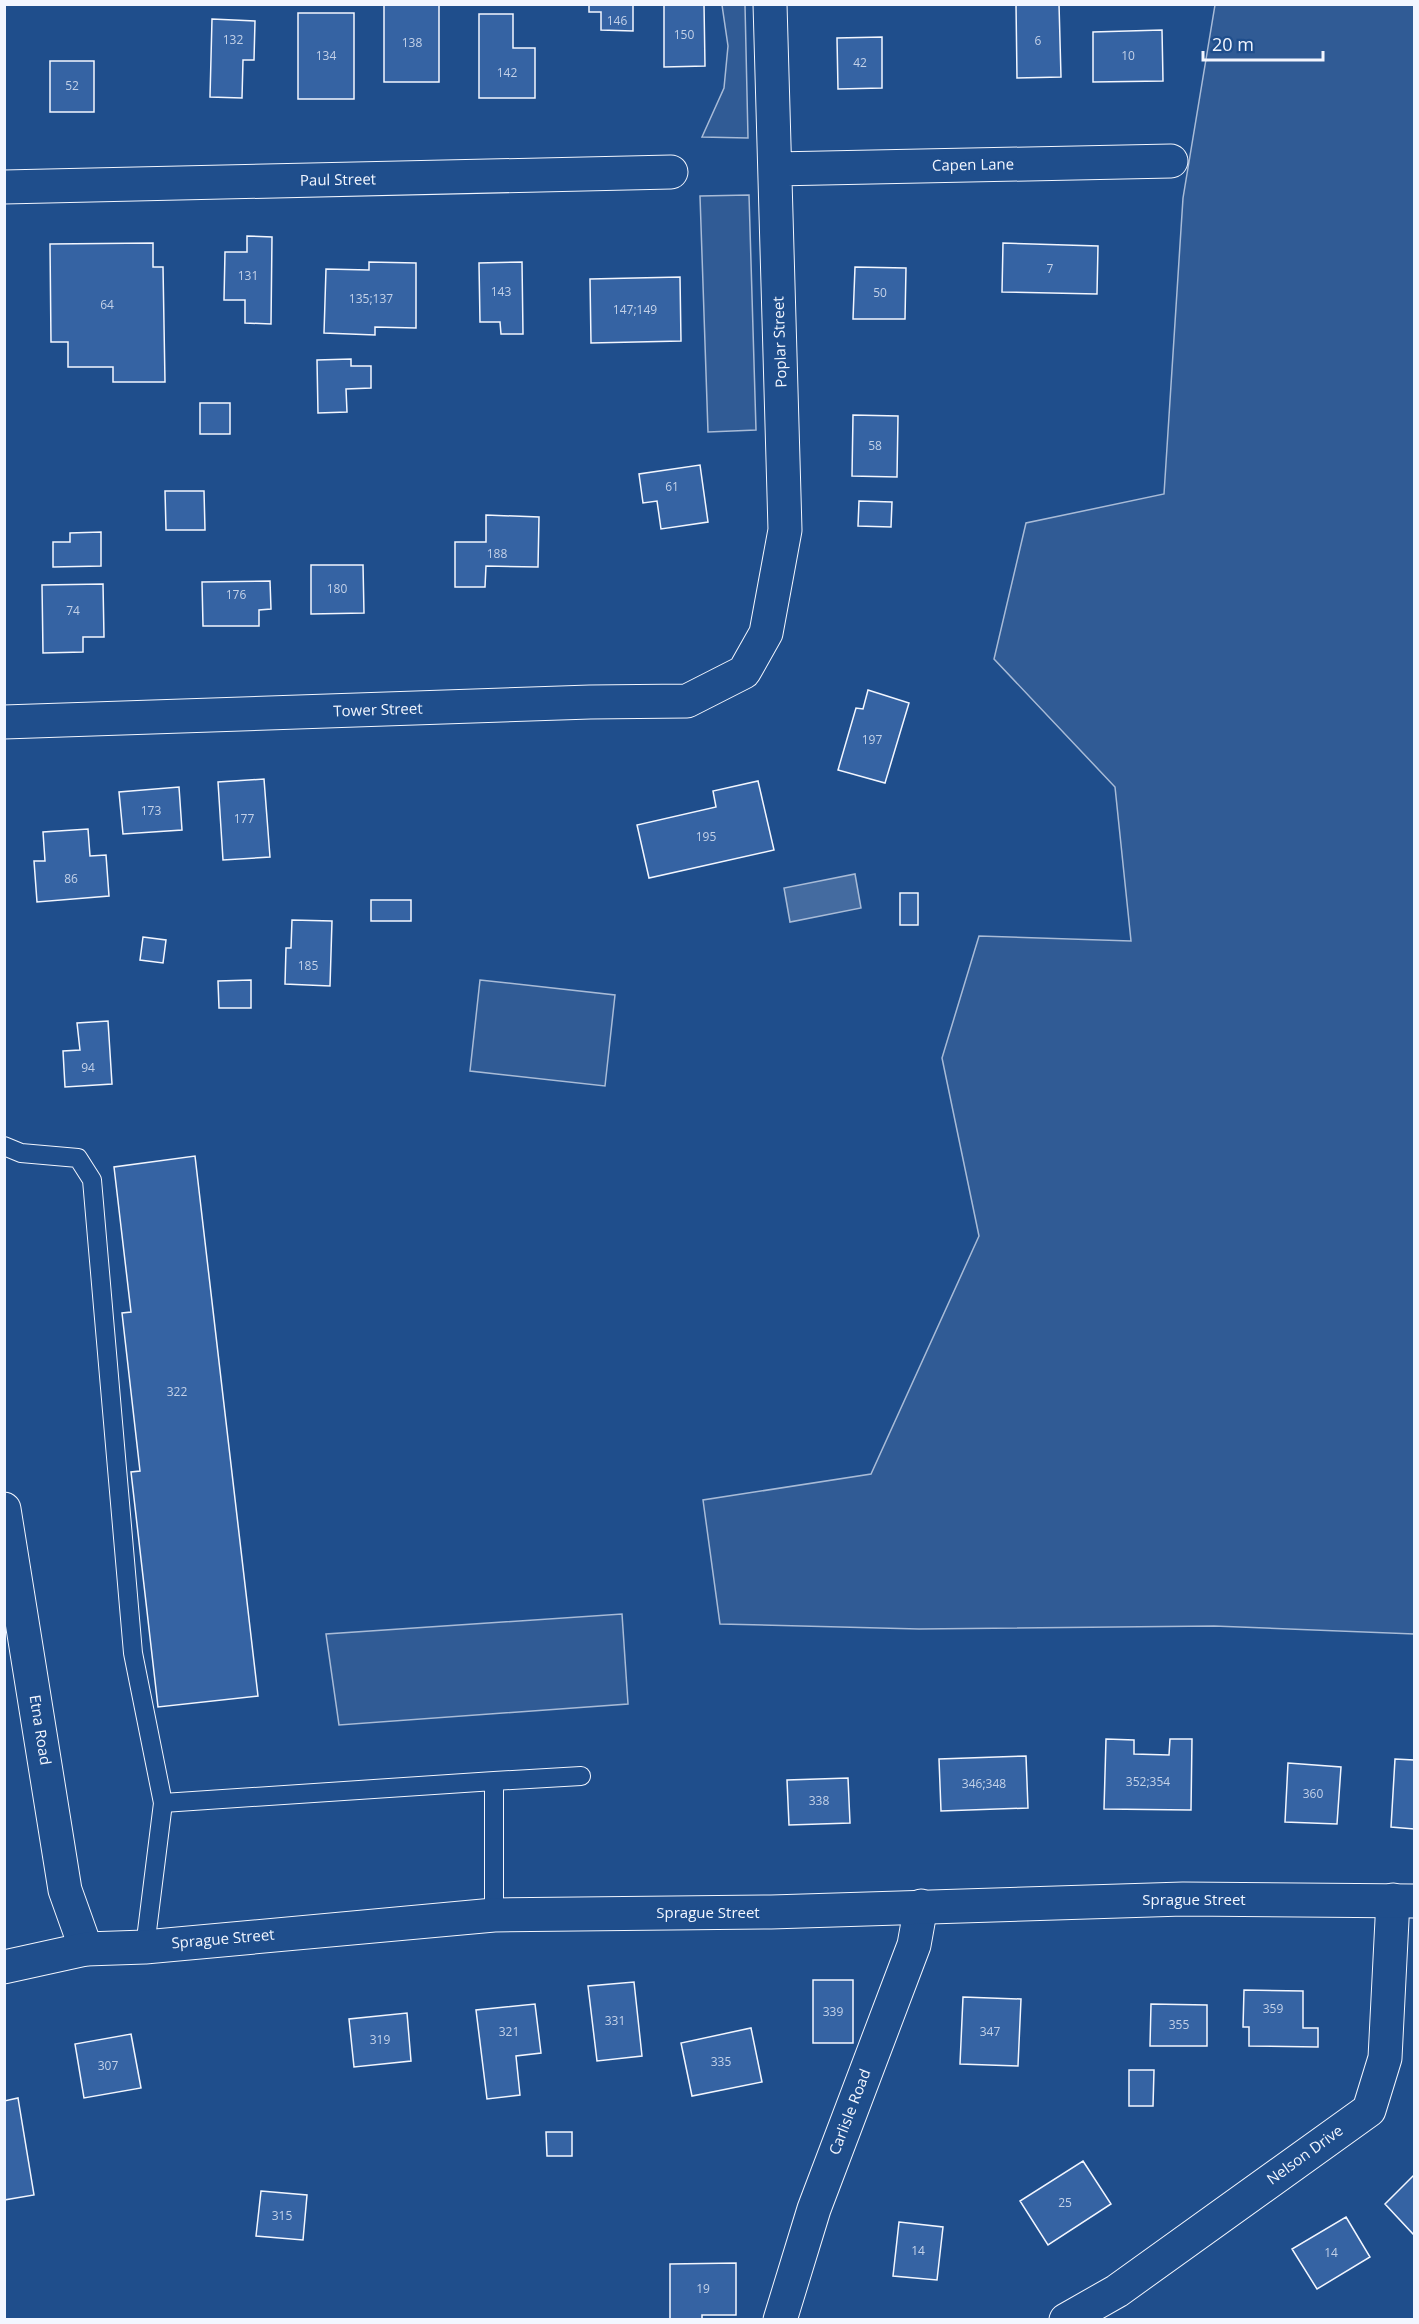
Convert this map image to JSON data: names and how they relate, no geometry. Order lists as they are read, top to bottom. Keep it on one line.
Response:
{"streets":{"street":["Capen Lane","Paul Street","Poplar Street","Tower Street","Etna Road","Sprague Street","Carlisle Road","Nelson Drive"]},"crossings":[["Capen Lane","Poplar Street"],["Poplar Street","Tower Street"],["Etna Road","Sprague Street"],["Sprague Street","Carlisle Road"],["Sprague Street","Nelson Drive"]],"house_numbers":["146","150","132","6","138","134","10","42","142","52","7","131","143","50","135;137","64","147;149","58","61","188","180","176","74","197","173","177","195","86","185","94","322","352;354","346;348","360","338","359","339","331","355","321","347","319","335","307","25","315","14","14","19"],"scale_bar":"20 m"}
